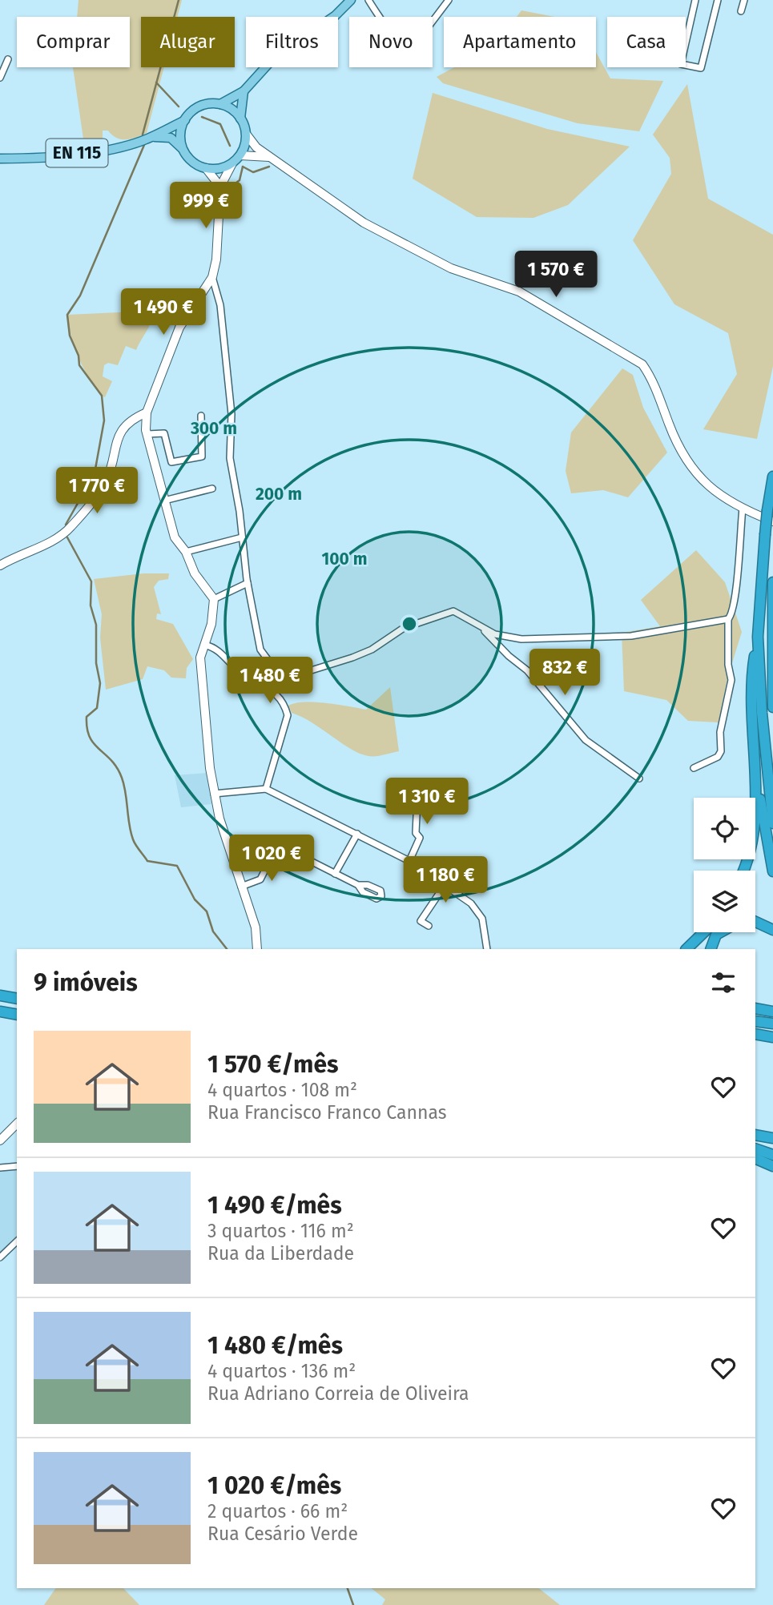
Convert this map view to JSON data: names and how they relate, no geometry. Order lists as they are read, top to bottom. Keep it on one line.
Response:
{"streets":{"main road":["EN 115"]},"page":{"chip":["Comprar","Alugar","Filtros","Novo","Apartamento","Casa"],"price":["999 €","1 570 €","1 490 €","1 770 €","832 €","1 480 €","1 310 €","1 020 €","1 180 €"],"heading":"9 imóveis","list":[{"name":"1 570 €/mês","note":"4 quartos · 108 m² · Rua Francisco Franco Cannas"},{"name":"1 490 €/mês","note":"3 quartos · 116 m² · Rua da Liberdade"},{"name":"1 480 €/mês","note":"4 quartos · 136 m² · Rua Adriano Correia de Oliveira"},{"name":"1 020 €/mês","note":"2 quartos · 66 m² · Rua Cesário Verde"}]},"rings":["300 m","200 m","100 m"]}
